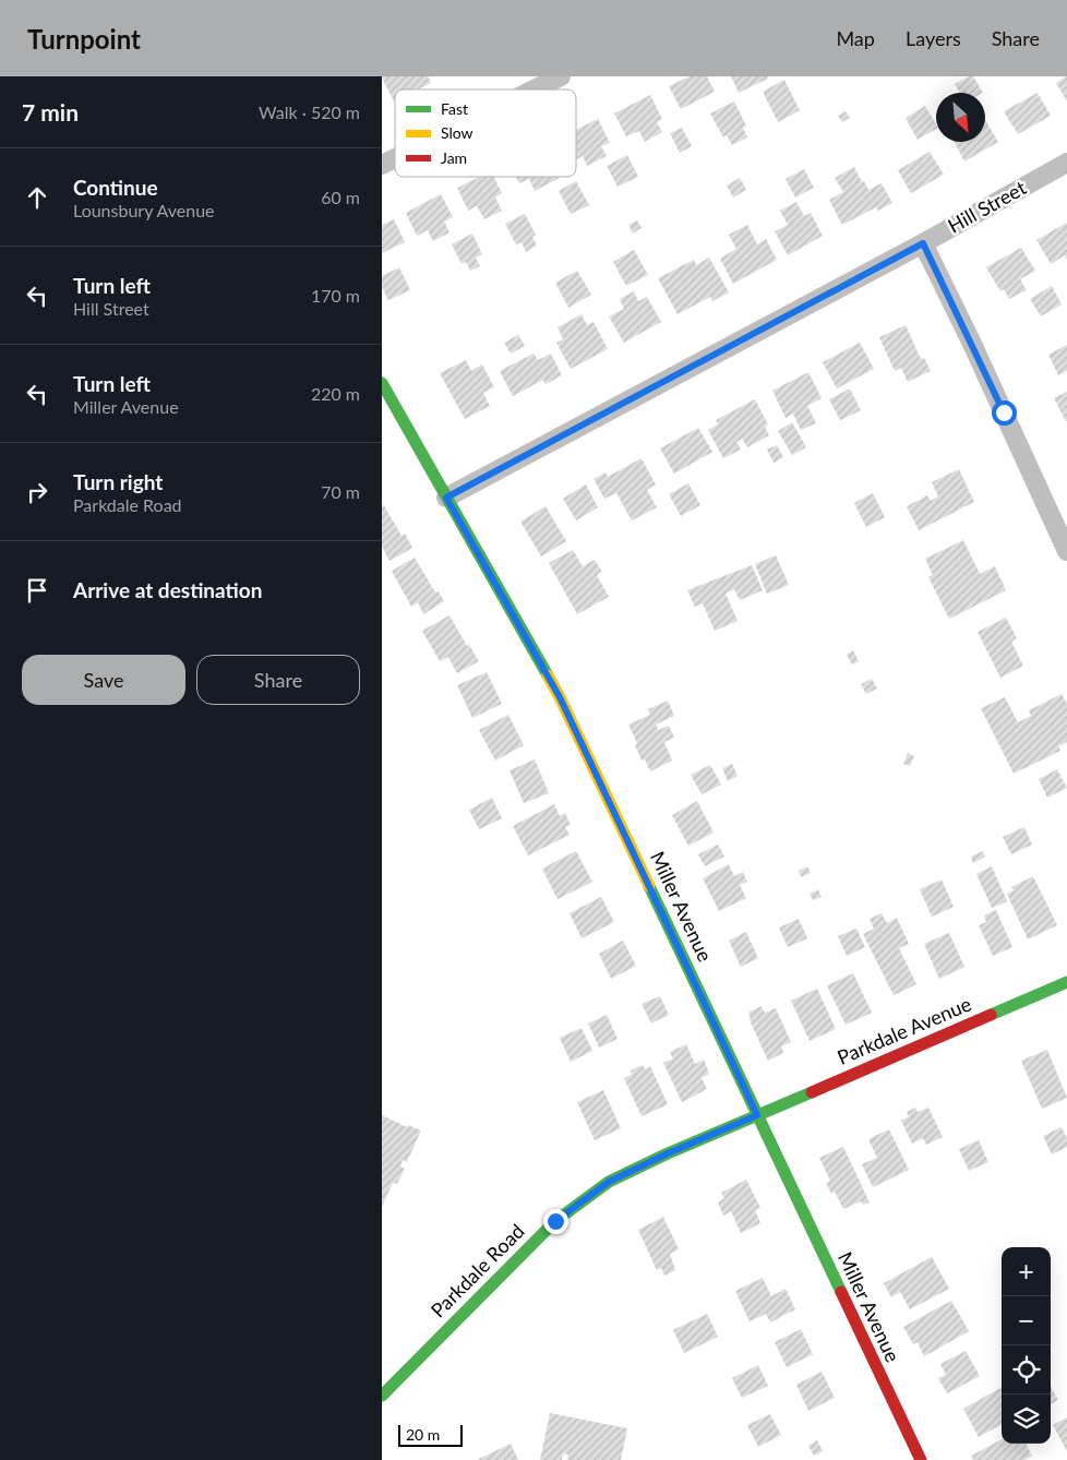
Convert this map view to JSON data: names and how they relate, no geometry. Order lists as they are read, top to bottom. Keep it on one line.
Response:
{"streets":{"street":["Hill Street","Miller Avenue","Parkdale Avenue","Parkdale Road"]},"crossings":[["Hill Street","Miller Avenue"],["Miller Avenue","Parkdale Avenue"],["Miller Avenue","Parkdale Road"],["Parkdale Avenue","Parkdale Road"]],"legend":["Fast","Slow","Jam"],"scale_bar":"20 m","north":"bottom right","page":{"header":"Turnpoint","nav":["Map","Layers","Share"],"heading":["7 min","Walk · 520 m"],"list":[["Continue","Lounsbury Avenue","60 m"],["Turn left","Hill Street","170 m"],["Turn left","Miller Avenue","220 m"],["Turn right","Parkdale Road","70 m"],"Arrive at destination"],"buttons":["Save","Share"],"map_buttons":["+","−"],"scale":"20 m"}}
